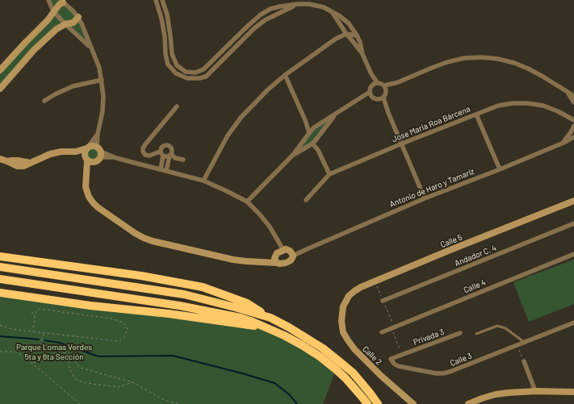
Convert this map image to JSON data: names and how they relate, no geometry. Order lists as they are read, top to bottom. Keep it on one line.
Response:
{"streets":{"street":["Jose Maria Roa Bàrcena","Antonio de Haro y Tamaríz","Calle 5","Andador C. 4","Calle 4","Privada 3","Calle 2","Calle 3"]},"crossings":[["Calle 5","Calle 2"],["Privada 3","Calle 3"]],"parks":["Parque Lomas Verdes 5ta y 6ta Sección"]}
